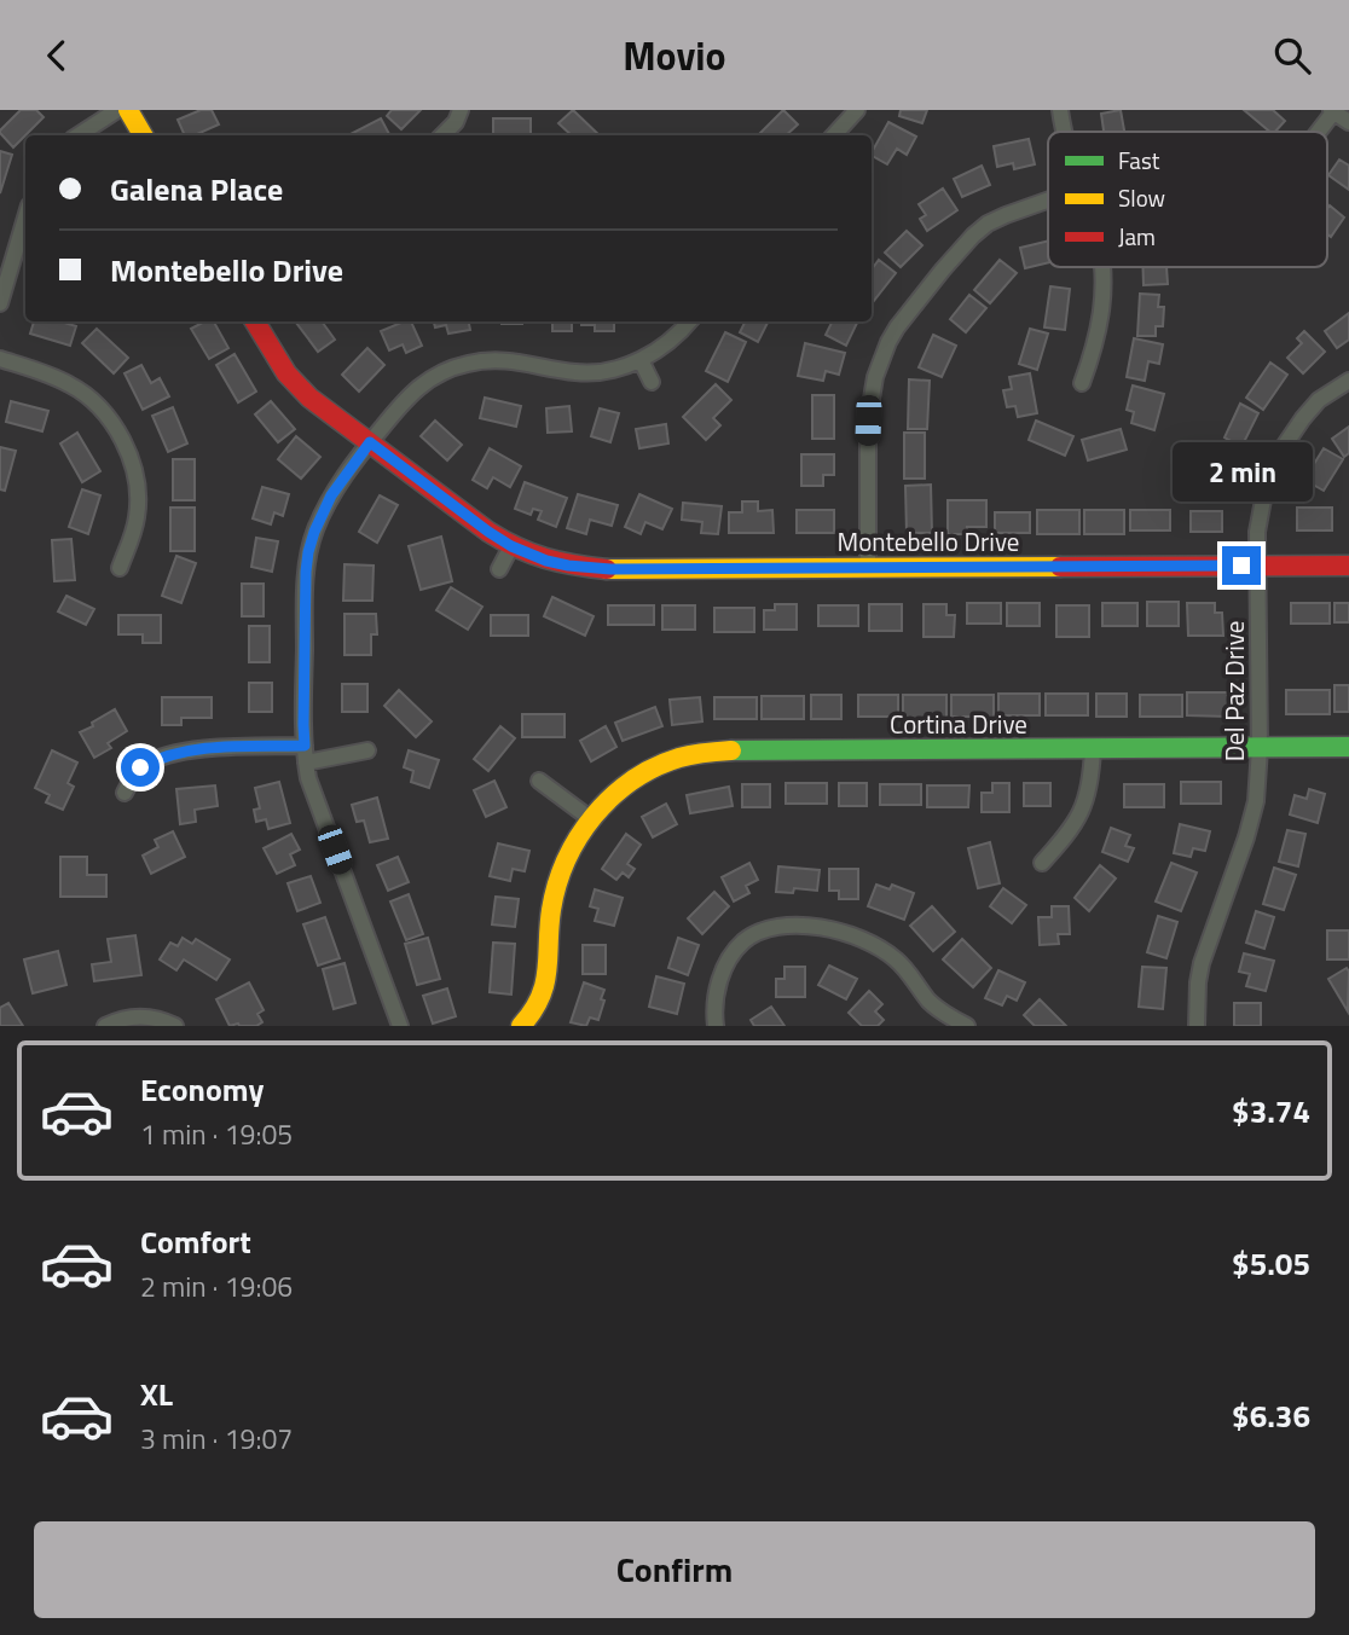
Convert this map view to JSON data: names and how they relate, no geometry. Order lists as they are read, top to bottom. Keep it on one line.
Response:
{"streets":{"street":["Montebello Drive","Del Paz Drive","Cortina Drive"]},"crossings":[["Montebello Drive","Del Paz Drive"],["Del Paz Drive","Cortina Drive"]],"legend":["Fast","Slow","Jam"],"page":{"header":"Movio","banner":["Galena Place","Montebello Drive"],"bubble":"2 min","list":[{"name":"Economy","note":"1 min · 19:05","value":"$3.74"},{"name":"Comfort","note":"2 min · 19:06","value":"$5.05"},{"name":"XL","note":"3 min · 19:07","value":"$6.36"}],"buttons":"Confirm"}}
